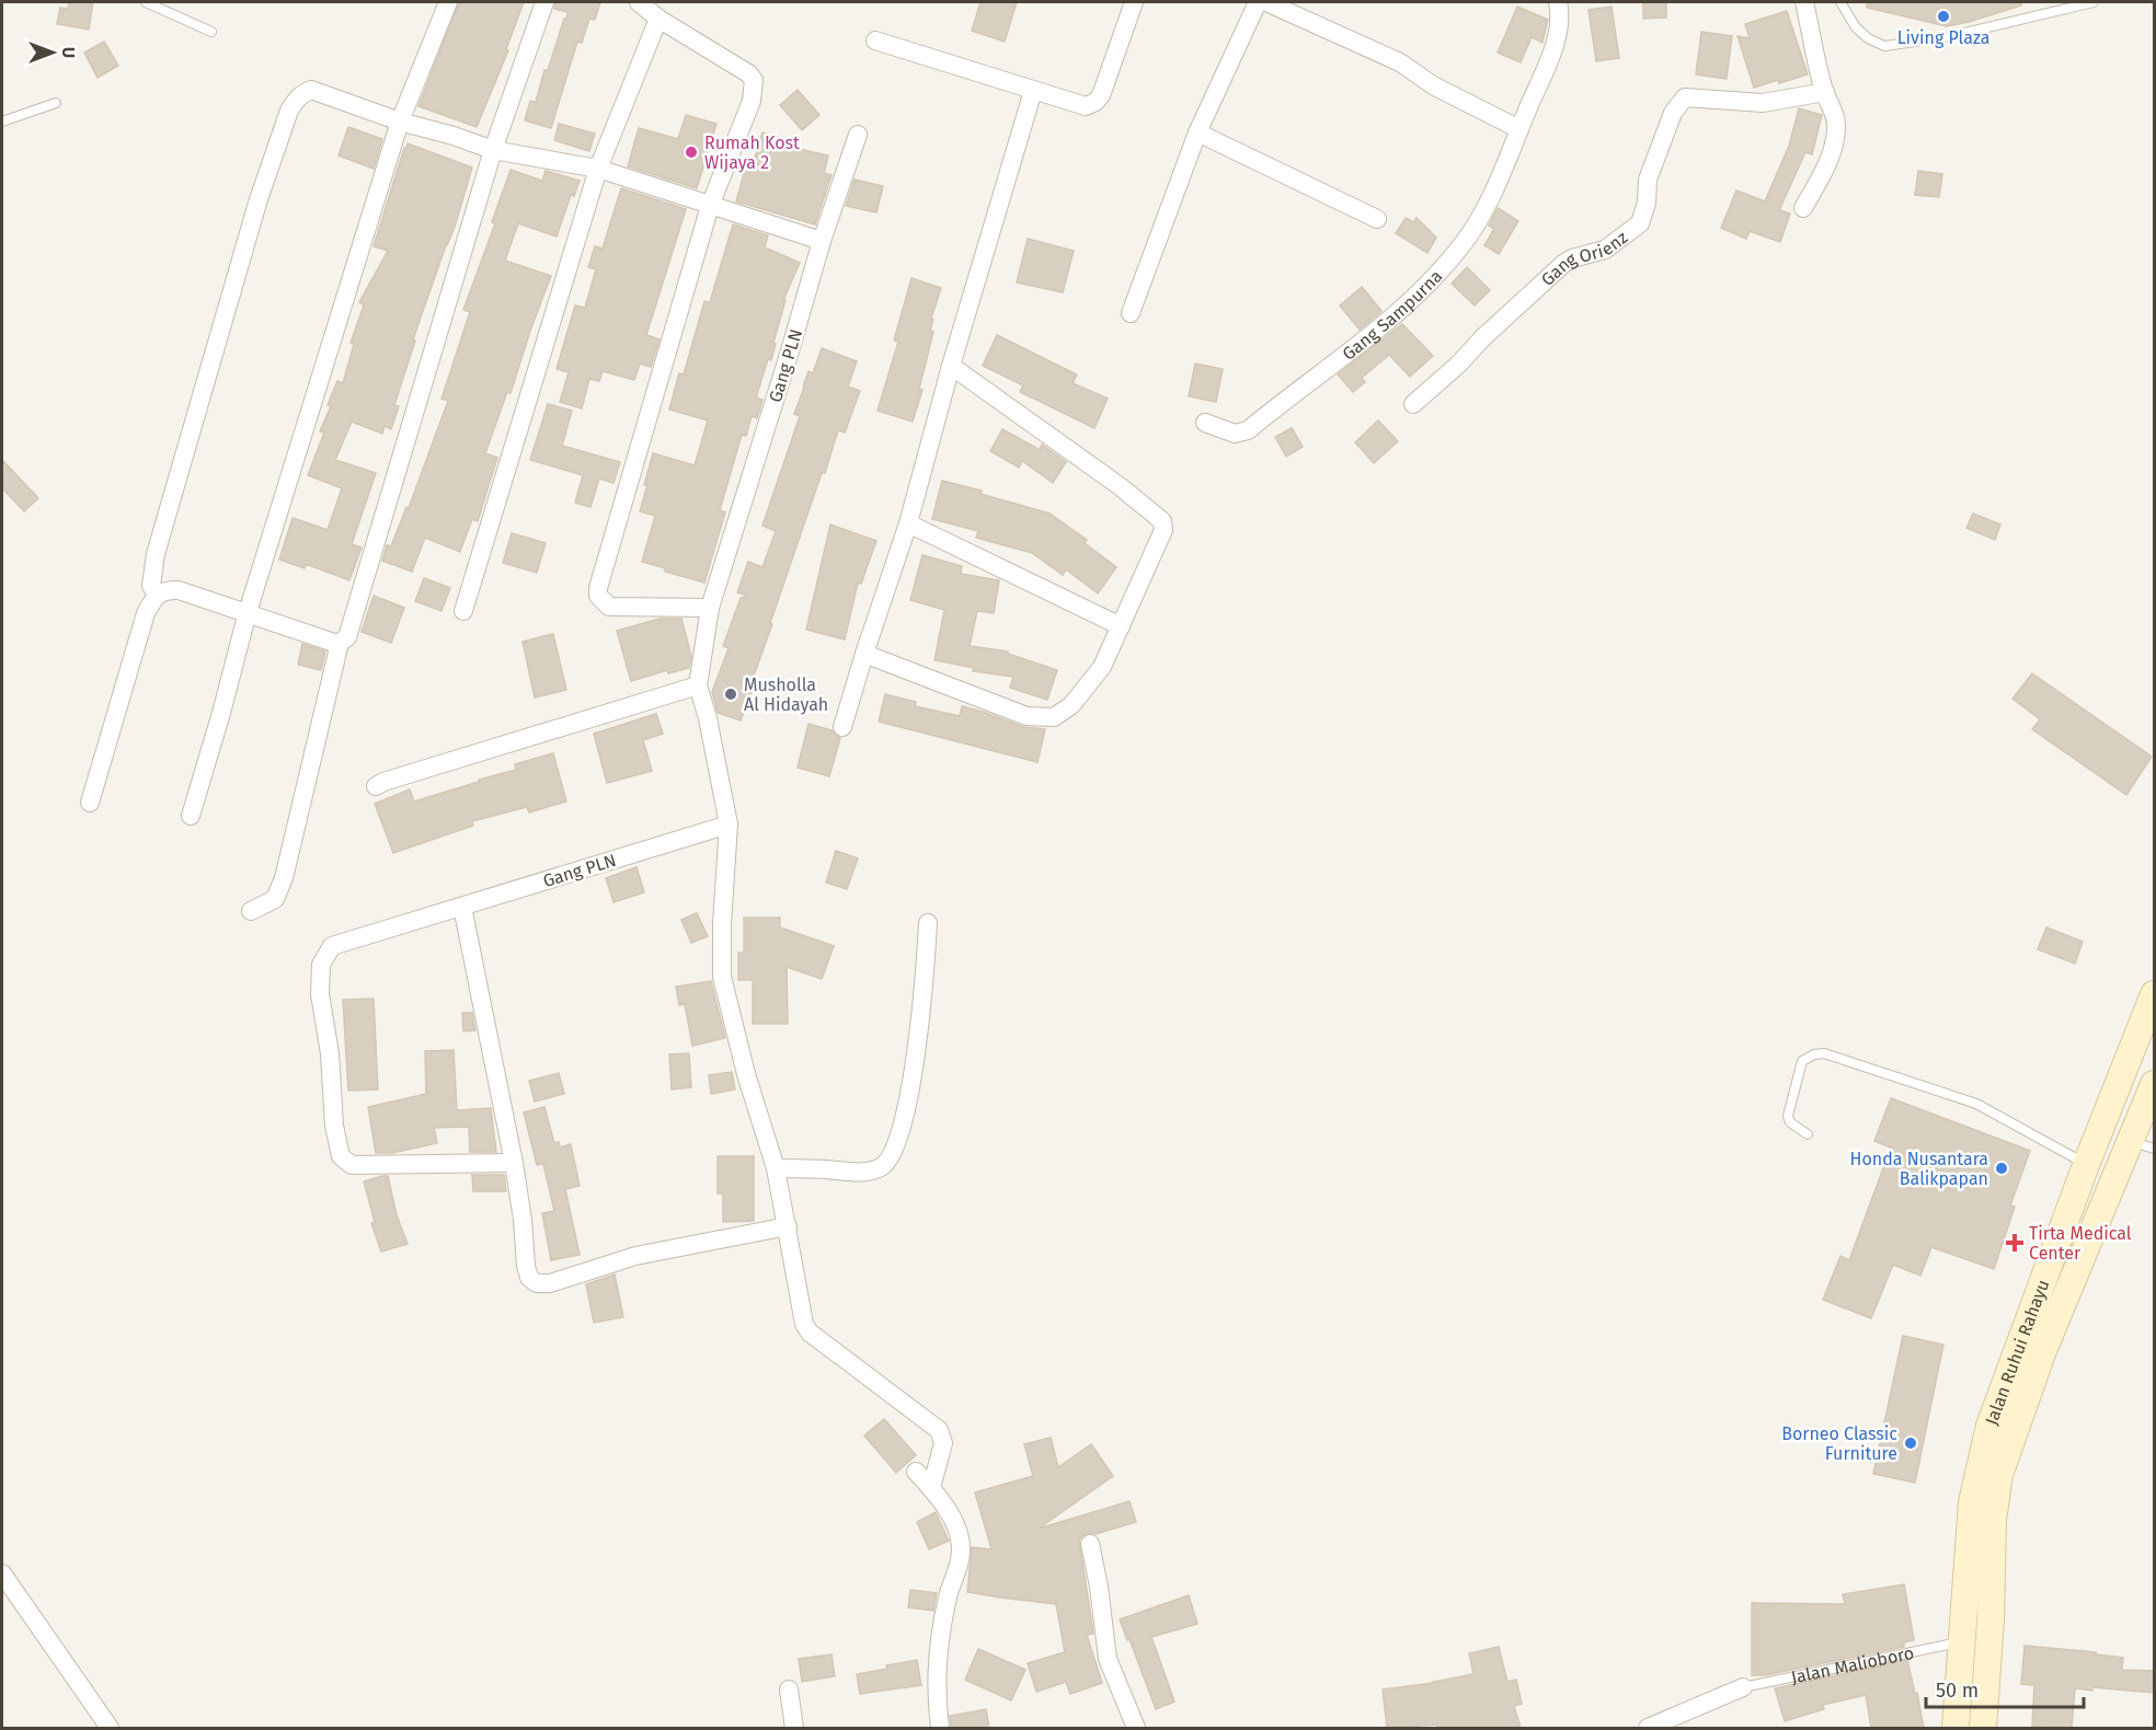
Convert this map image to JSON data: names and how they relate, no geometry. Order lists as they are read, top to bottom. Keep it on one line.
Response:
{"streets":{"main road":["Jalan Ruhui Rahayu"],"street":["Gang Orienz","Gang Sampurna","Gang PLN"],"lane":["Jalan Malioboro"]},"crossings":[["Jalan Ruhui Rahayu","Jalan Malioboro"]],"places":{"other":["Living Plaza","Rumah Kost Wijaya 2","Musholla Al Hidayah","Honda Nusantara Balikpapan","Borneo Classic Furniture"],"health":["Tirta Medical Center"]},"scale_bar":"50 m","north":"right"}
